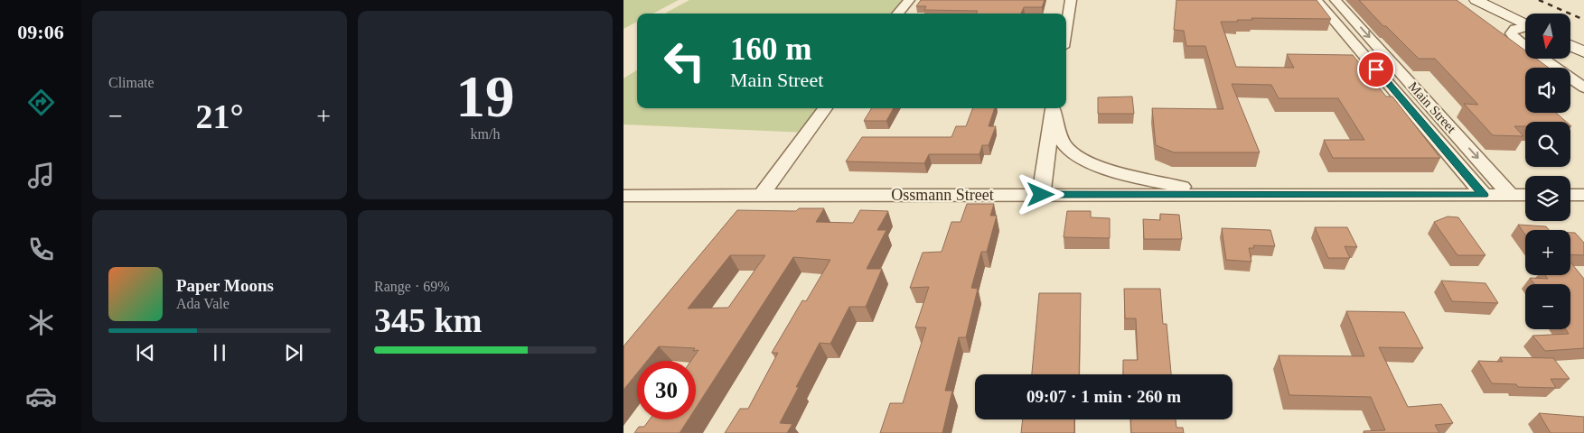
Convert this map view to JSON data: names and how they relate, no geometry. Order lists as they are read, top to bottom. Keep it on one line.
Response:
{"streets":{"street":["Main Street","Ossmann Street"]},"crossings":[["Main Street","Ossmann Street"]],"north":"bottom","page":{"tabs":"09:06","tile":["Climate",["19","km/h"],["Range · 69%","345 km"]],"map_buttons":["+","−"],"turn":["160 m","Main Street"],"heat":["−","21°","+"],"song":["Paper Moons","Ada Vale"],"limit":"30","trip":"09:07 · 1 min · 260 m"}}
